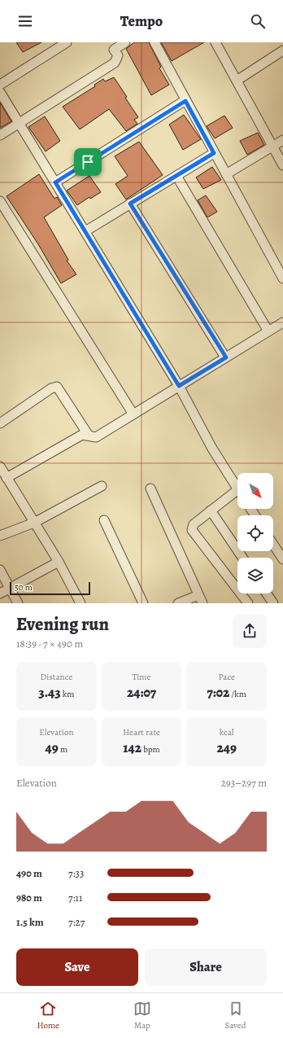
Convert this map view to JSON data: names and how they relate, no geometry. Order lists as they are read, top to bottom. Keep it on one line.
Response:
{"scale_bar":"50 m","north":"bottom right","page":{"header":"Tempo","scale":"50 m","heading":["Evening run","18:39 · 7 × 490 m"],"stats":[["Distance","3.43 km"],["Time","24:07"],["Pace","7:02 /km"],["Elevation","49 m"],["Heart rate","142 bpm"],["kcal","249"]],"chart":["Elevation","293–297 m"],"list":[{"name":"490 m","note":"7:33"},{"name":"980 m","note":"7:11"},{"name":"1.5 km","note":"7:27"}],"buttons":["Save","Share"],"tabs":["Home","Map","Saved"]}}
